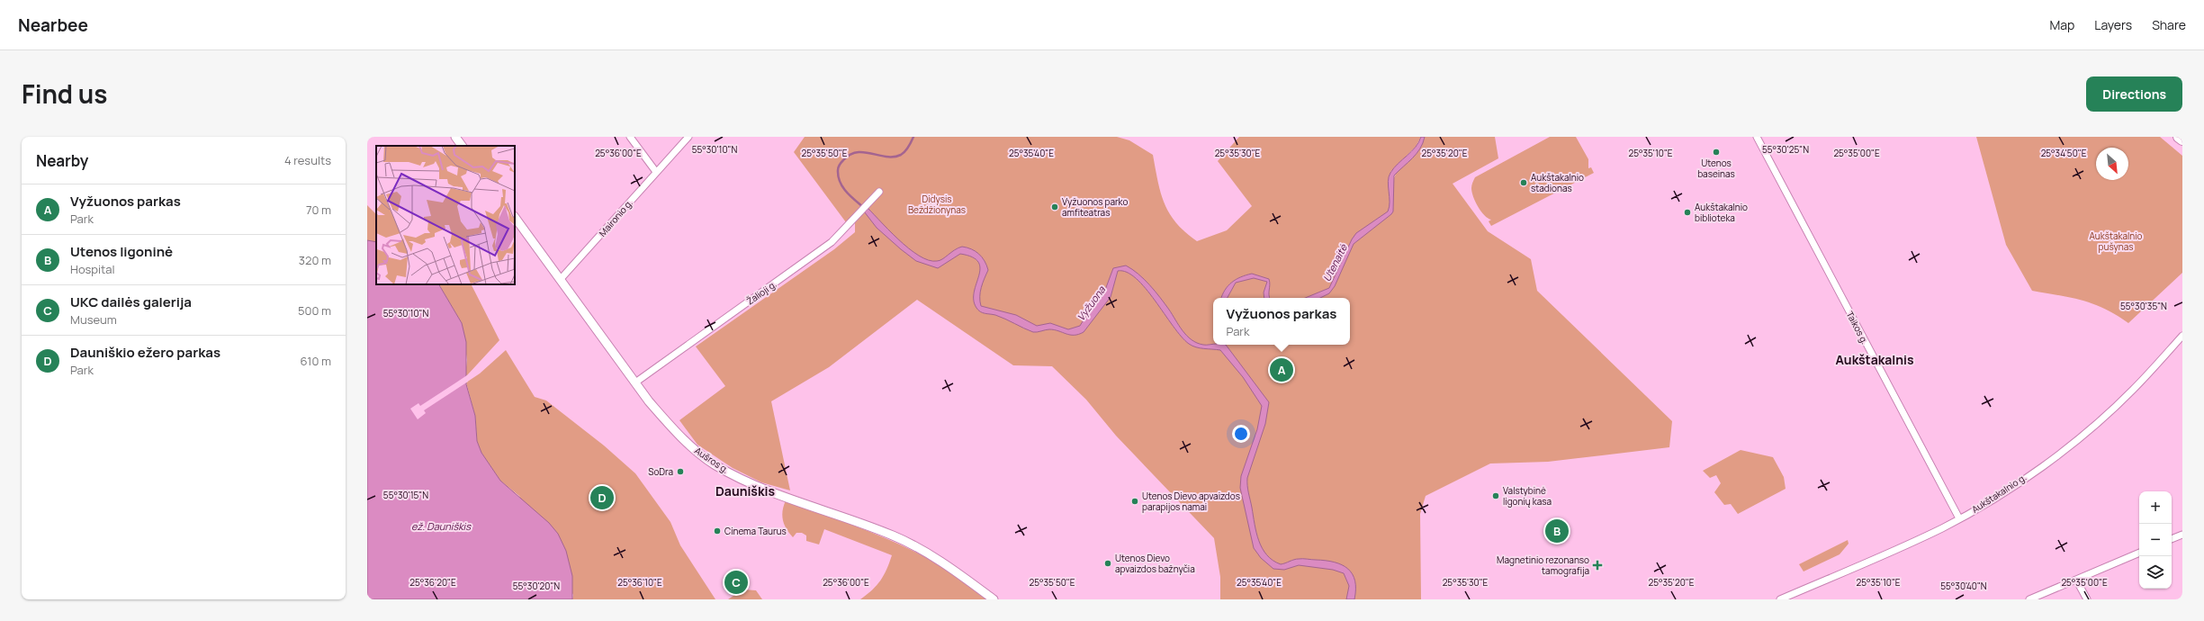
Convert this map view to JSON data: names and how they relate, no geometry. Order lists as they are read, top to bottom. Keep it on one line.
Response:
{"streets":{"street":["Maironio g.","Žalioji g.","Taikos g.","Aušros g.","Aukštakalnio g."]},"crossings":[["Maironio g.","Aušros g."],["Žalioji g.","Aušros g."],["Taikos g.","Aukštakalnio g."]],"districts":["Aukštakalnis","Dauniškis"],"water":["Utenaitė","Vyžuona","ež. Dauniškis"],"parks":["Didysis Beždžionynas","Aukštakalnio pušynas"],"places":{"other":["Utenos baseinas","Aukštakalnio stadionas","Vyžuonos parko amfiteatras","Aukštakalnio biblioteka","SoDra","Valstybinė ligonių kasa","Utenos Dievo apvaizdos parapijos namai","Cinema Taurus","Utenos Dievo apvaizdos bažnyčia"],"health":["Magnetinio rezonanso tamografija"]},"north":"bottom right","page":{"header":"Nearbee","nav":["Map","Layers","Share"],"title":"Find us","buttons":"Directions","heading":["Nearby","4 results"],"list":[{"mark":"A","name":"Vyžuonos parkas","note":"Park","value":"70 m"},{"mark":"B","name":"Utenos ligoninė","note":"Hospital","value":"320 m"},{"mark":"C","name":"UKC dailės galerija","note":"Museum","value":"500 m"},{"mark":"D","name":"Dauniškio ežero parkas","note":"Park","value":"610 m"}],"popup":["Vyžuonos parkas","Park"],"pins":["A","D","B","C"],"map_buttons":["+","−"]},"coordinates":["55°30'10\"N","55°30'25\"N","25°36'00\"E","25°35'50\"E","25°35'40\"E","25°35'30\"E","25°35'20\"E","25°35'10\"E","25°35'00\"E","25°34'50\"E","55°30'35\"N","55°30'15\"N","25°36'20\"E","25°36'10\"E","55°30'20\"N","55°30'40\"N"]}
